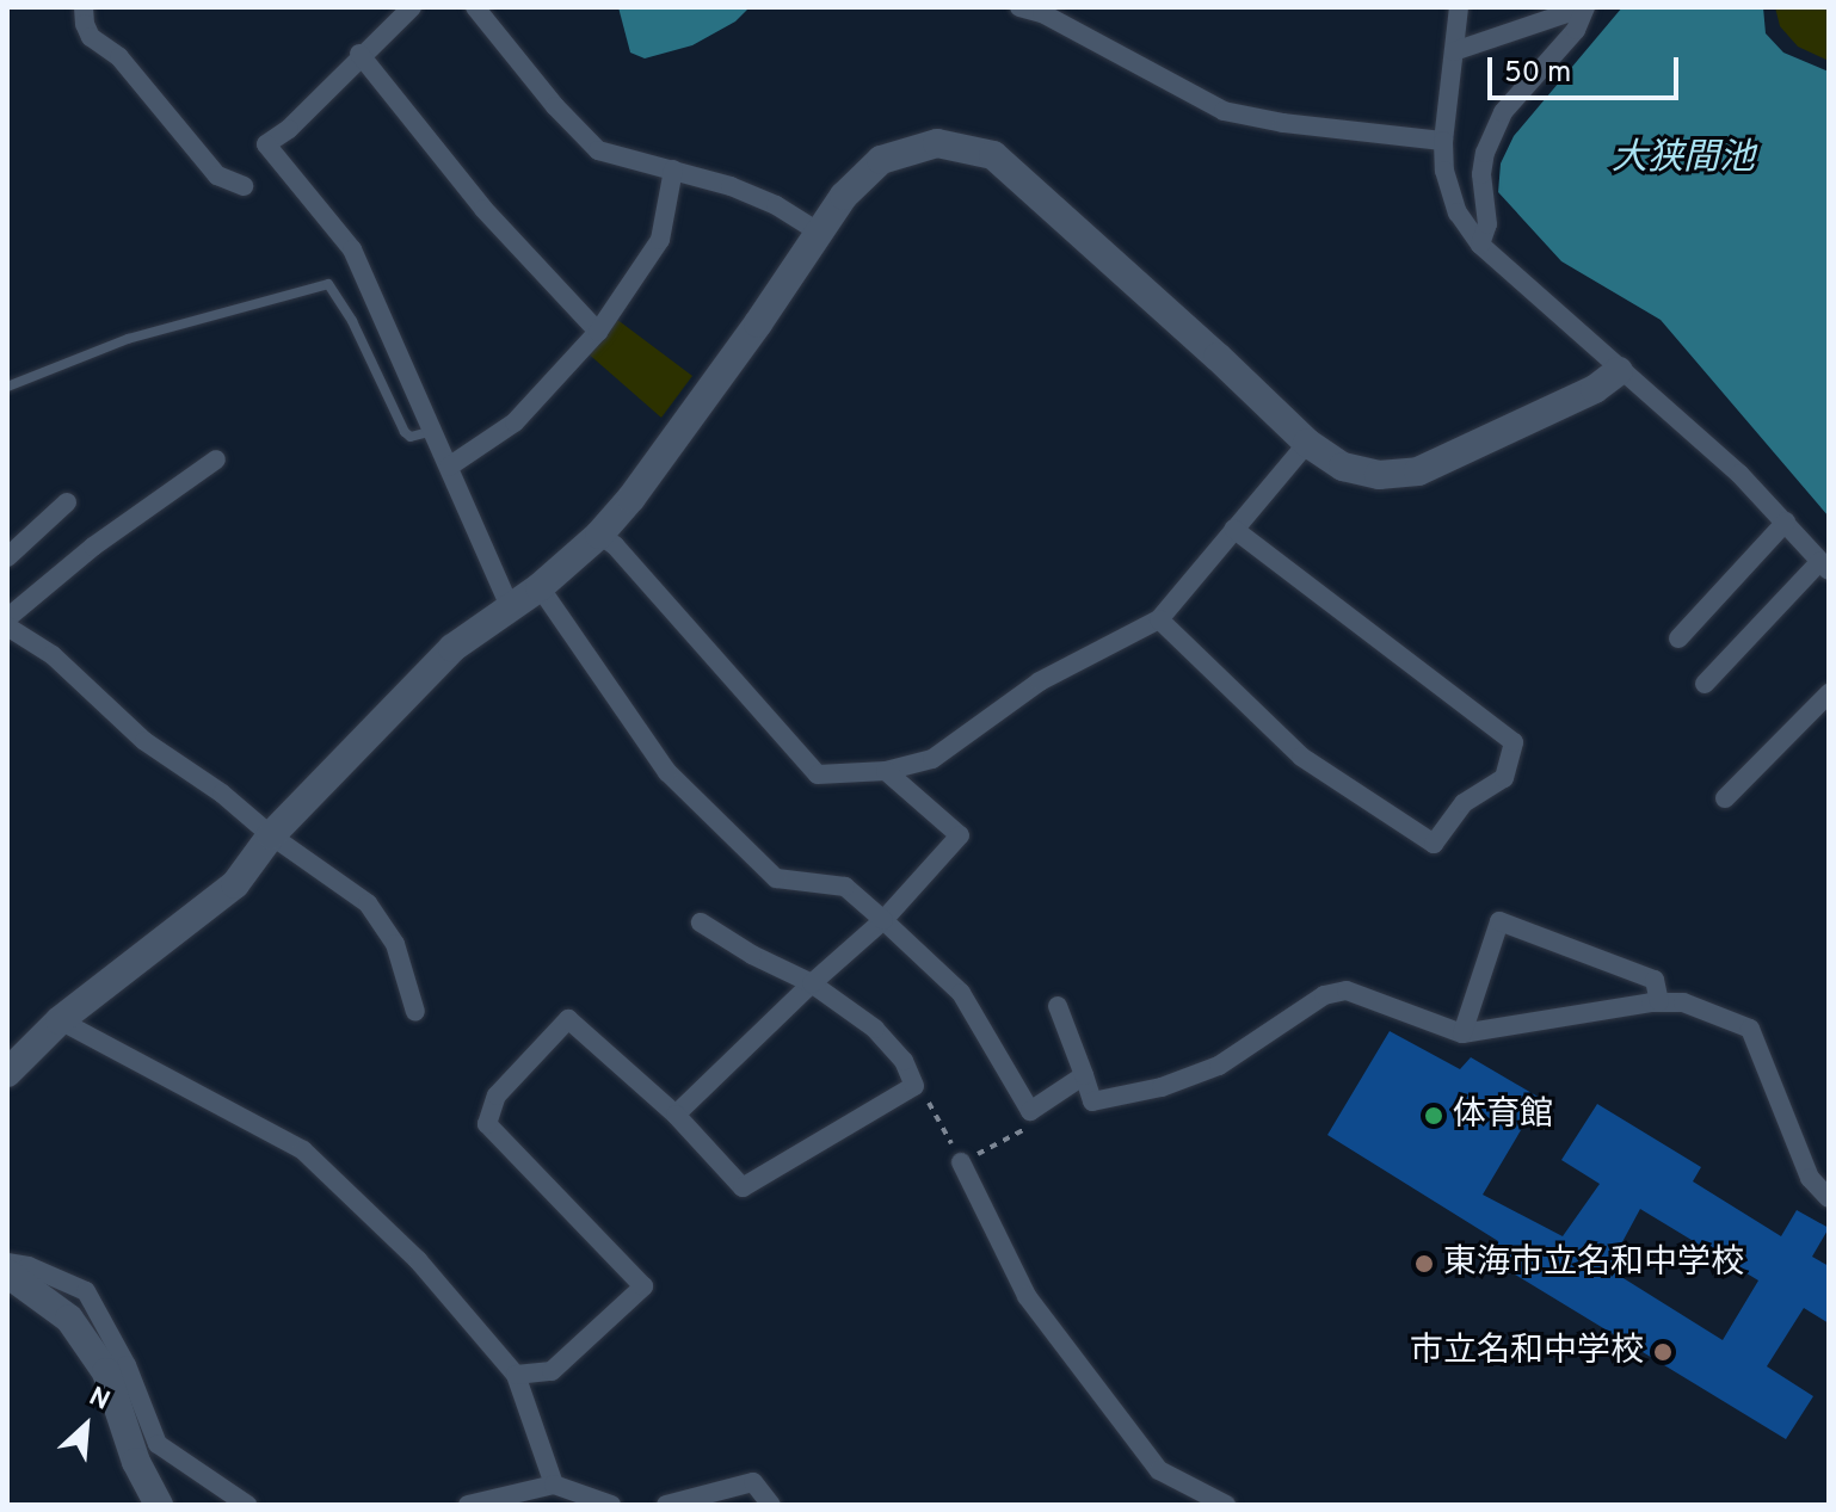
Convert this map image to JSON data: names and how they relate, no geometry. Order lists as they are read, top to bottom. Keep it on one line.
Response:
{"water":["大狭間池"],"places":["体育館","東海市立名和中学校","市立名和中学校"],"scale_bar":"50 m","north":"top right"}
